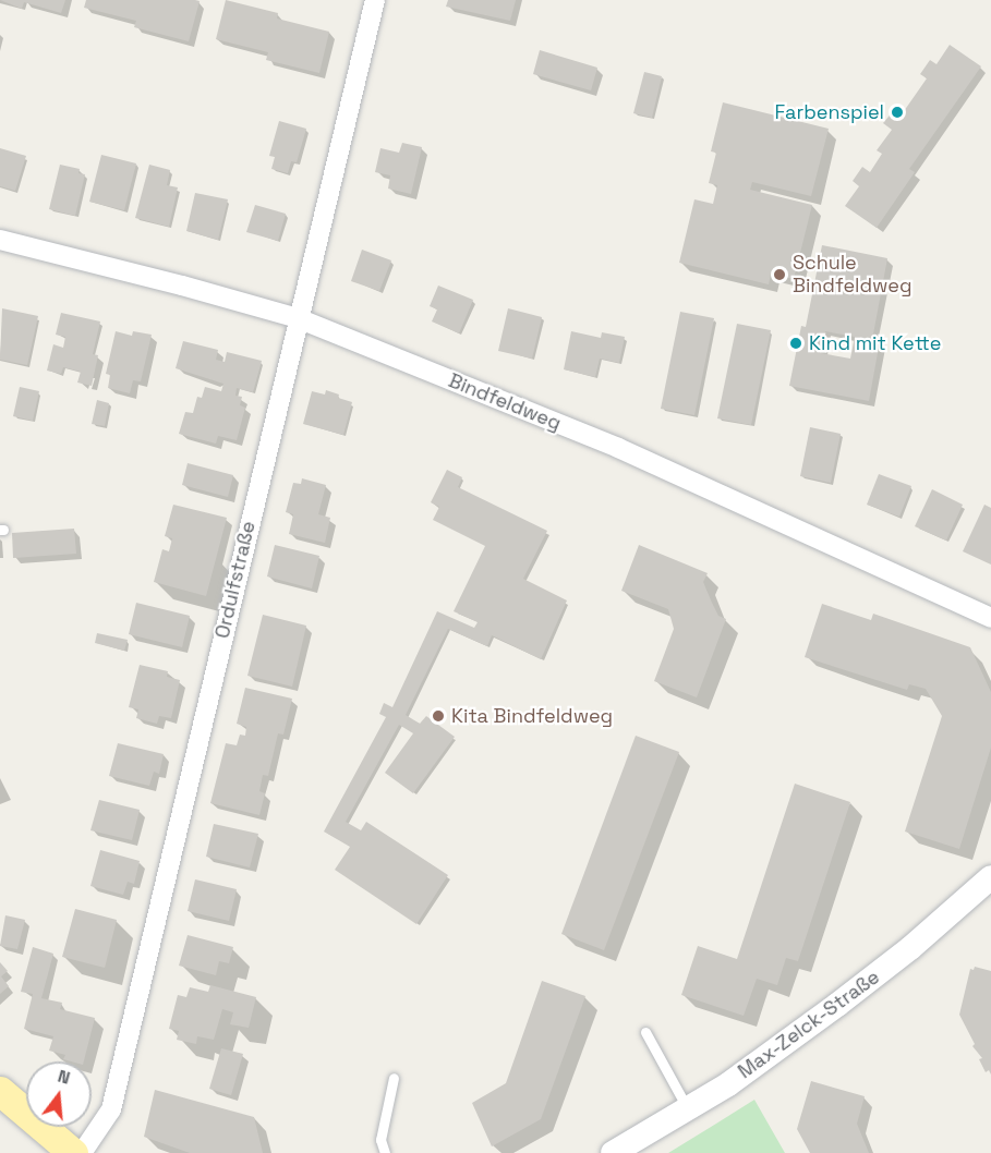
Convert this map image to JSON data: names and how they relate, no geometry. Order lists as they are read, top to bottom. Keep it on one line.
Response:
{"streets":{"street":["Bindfeldweg","Ordulfstraße","Max-Zelck-Straße"]},"crossings":[["Bindfeldweg","Ordulfstraße"]],"places":["Farbenspiel","Schule Bindfeldweg","Kind mit Kette","Kita Bindfeldweg"],"north":"top"}
